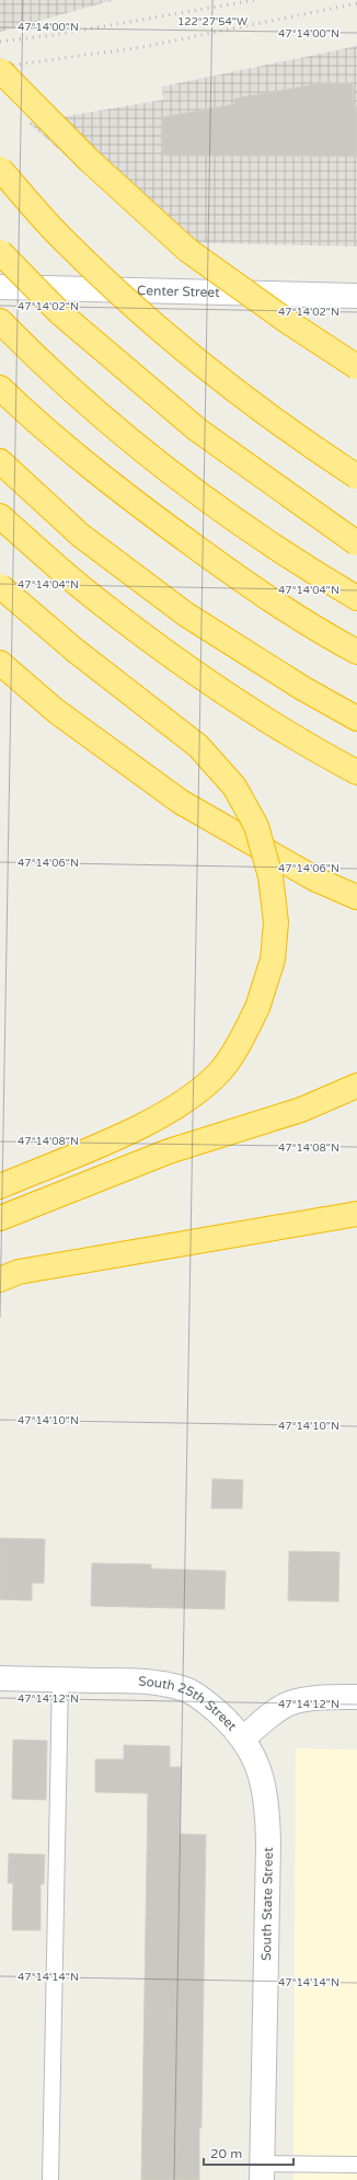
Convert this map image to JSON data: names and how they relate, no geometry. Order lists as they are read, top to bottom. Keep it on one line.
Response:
{"streets":{"street":["Center Street","South 25th Street","South State Street"]},"crossings":[["South 25th Street","South State Street"]],"scale_bar":"20 m","coordinates":["122°27'54\"W","47°14'00\"N","47°14'02\"N","47°14'04\"N","47°14'06\"N","47°14'08\"N","47°14'10\"N","47°14'12\"N","47°14'14\"N"]}
